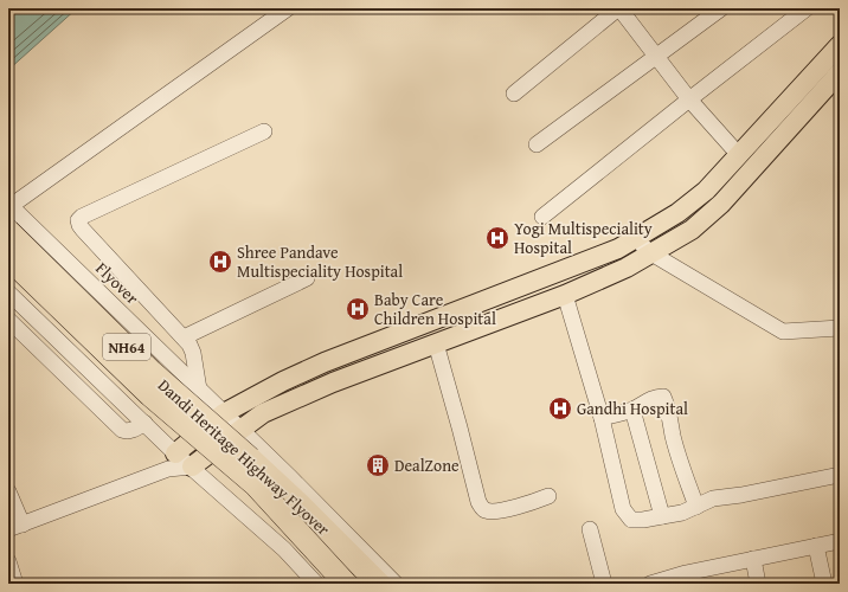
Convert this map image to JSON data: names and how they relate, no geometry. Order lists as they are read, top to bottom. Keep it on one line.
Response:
{"streets":{"highway":["NH64","Dandi Heritage Highway Flyover"],"street":["Flyover"]},"places":{"hospital":["Yogi Multispeciality Hospital","Shree Pandave Multispeciality Hospital","Baby Care Children Hospital","Gandhi Hospital"],"building":["DealZone"]}}
